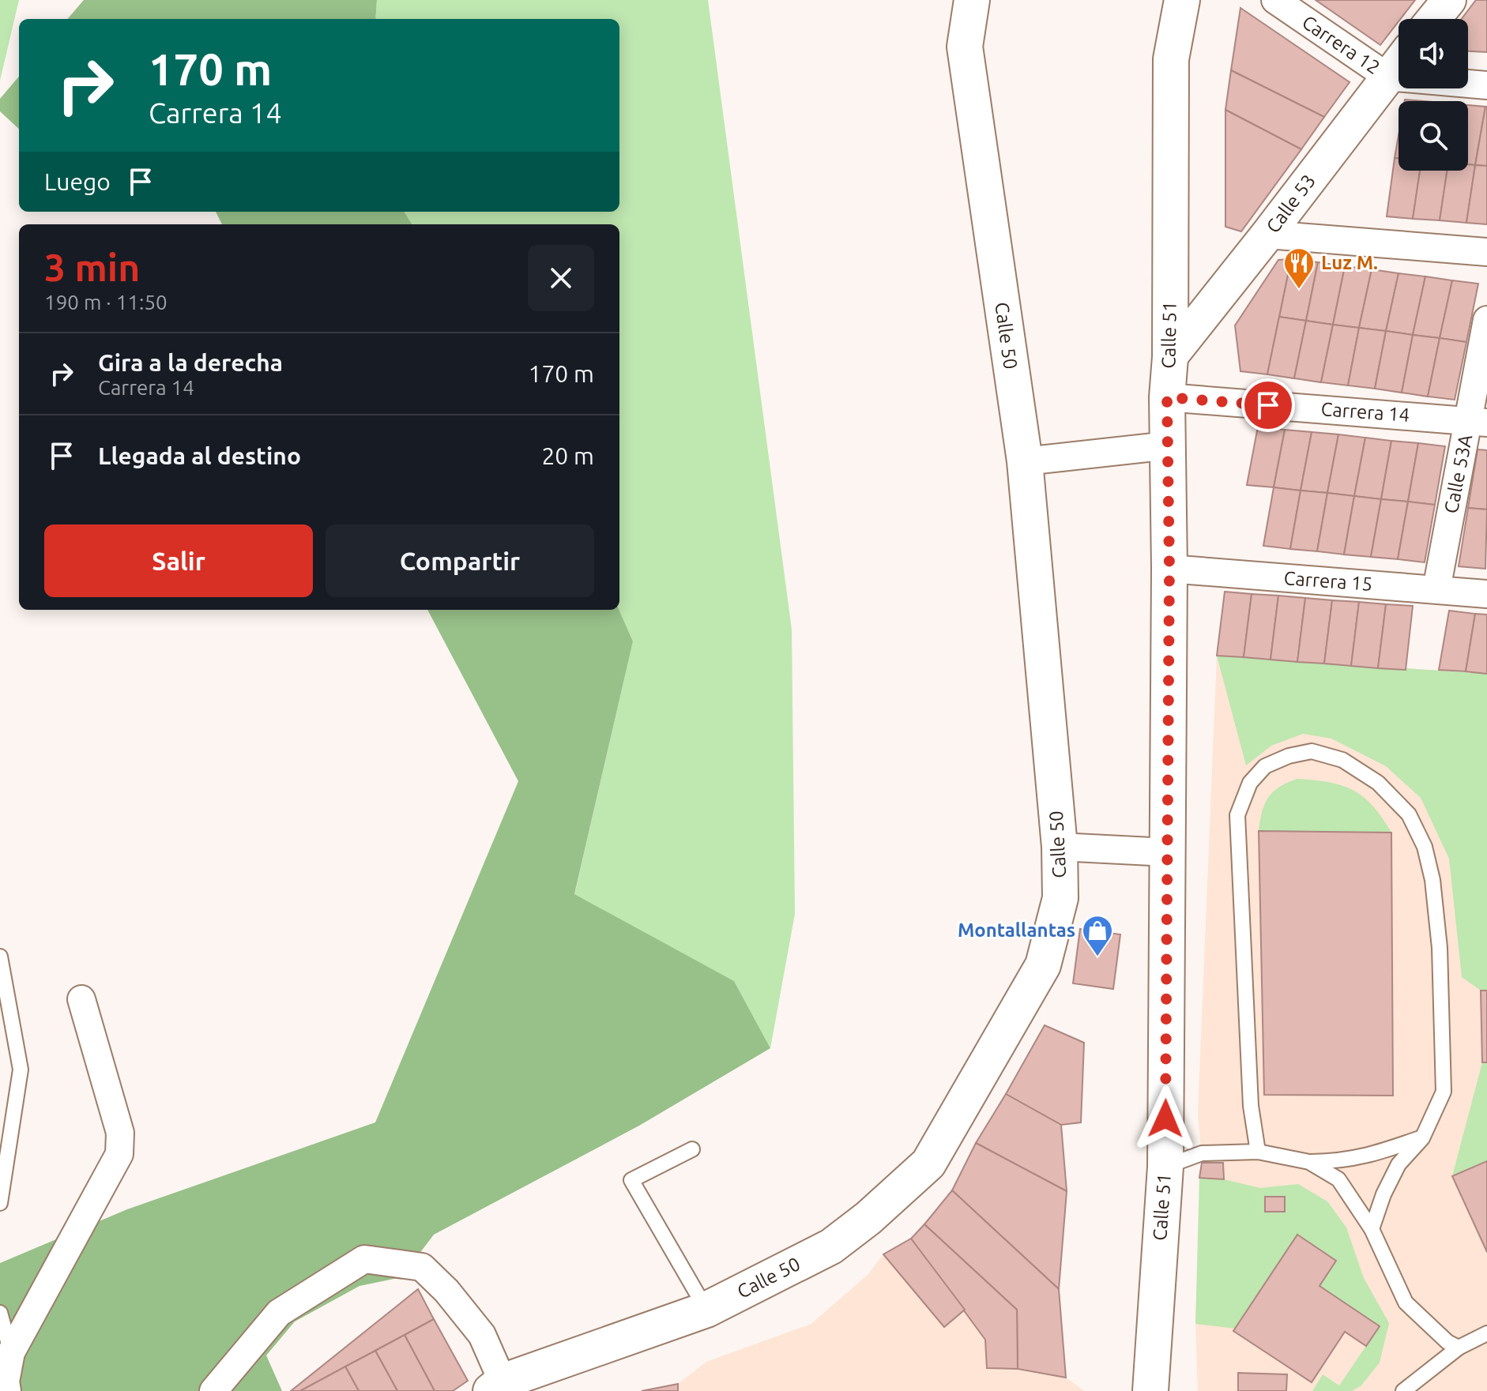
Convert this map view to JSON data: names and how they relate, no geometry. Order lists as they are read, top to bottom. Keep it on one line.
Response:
{"streets":{"main road":["Calle 51","Calle 50"],"street":["Carrera 12","Calle 53","Carrera 14","Calle 53A","Carrera 15"]},"crossings":[["Carrera 12","Calle 53"],["Calle 53","Calle 51"],["Calle 51","Carrera 14"],["Calle 51","Carrera 15"],["Carrera 14","Calle 53A"],["Calle 53A","Carrera 15"]],"places":{"restaurant":["Luz M."],"shop":["Montallantas"]},"page":{"turn":["170 m","Carrera 14"],"then":"Luego","heading":["3 min","190 m · 11:50"],"list":[{"name":"Gira a la derecha","note":"Carrera 14","value":"170 m"},{"name":"Llegada al destino","value":"20 m"}],"buttons":["Salir","Compartir"]}}
